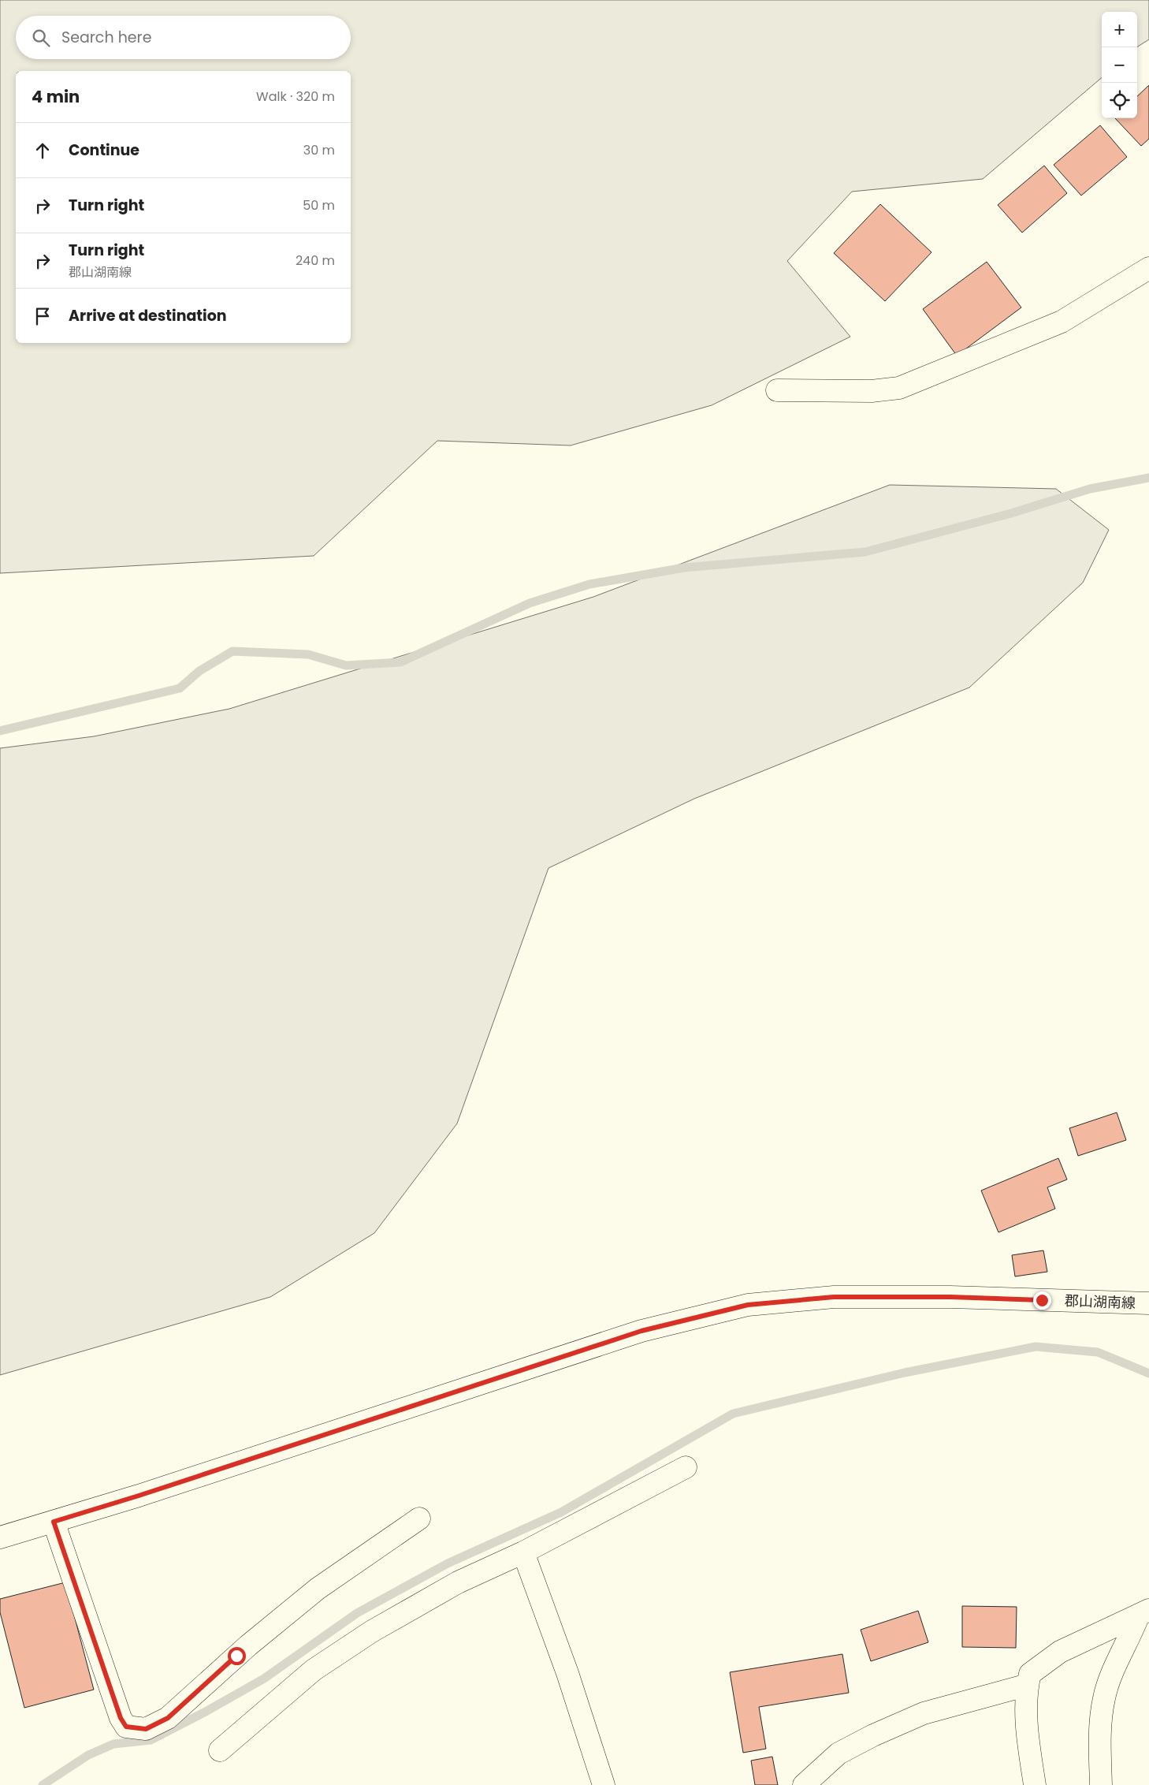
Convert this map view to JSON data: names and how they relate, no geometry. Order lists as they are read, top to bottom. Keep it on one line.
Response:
{"streets":{"street":["郡山湖南線"]},"page":{"map_buttons":["+","−"],"search":"Search here","heading":["4 min","Walk · 320 m"],"list":[["Continue","30 m"],["Turn right","50 m"],["Turn right","郡山湖南線","240 m"],"Arrive at destination"]}}
